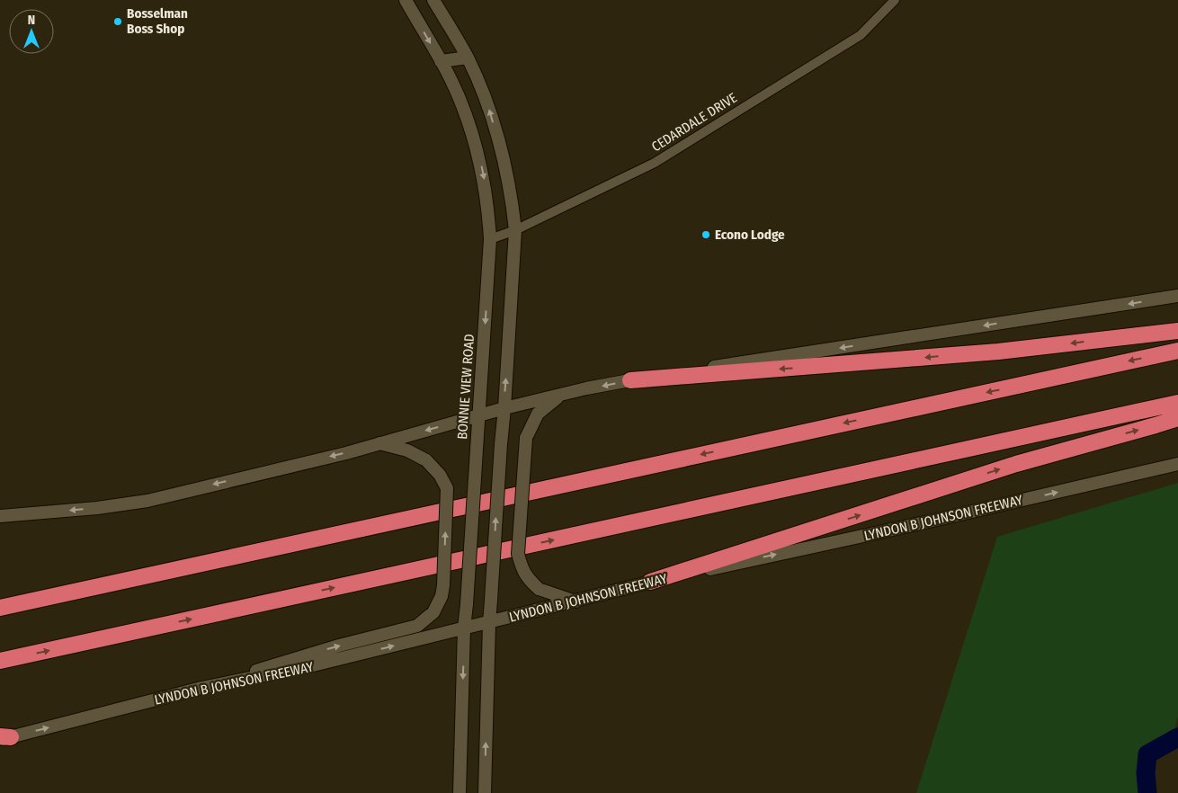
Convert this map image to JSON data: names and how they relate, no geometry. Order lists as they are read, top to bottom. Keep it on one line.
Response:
{"streets":{"main road":["BONNIE VIEW ROAD","LYNDON B JOHNSON FREEWAY"],"street":["CEDARDALE DRIVE"]},"crossings":[["CEDARDALE DRIVE","BONNIE VIEW ROAD"],["BONNIE VIEW ROAD","LYNDON B JOHNSON FREEWAY"]],"one_way":["LYNDON B JOHNSON FREEWAY"],"places":["Bosselman Boss Shop","Econo Lodge"],"north":"top"}
